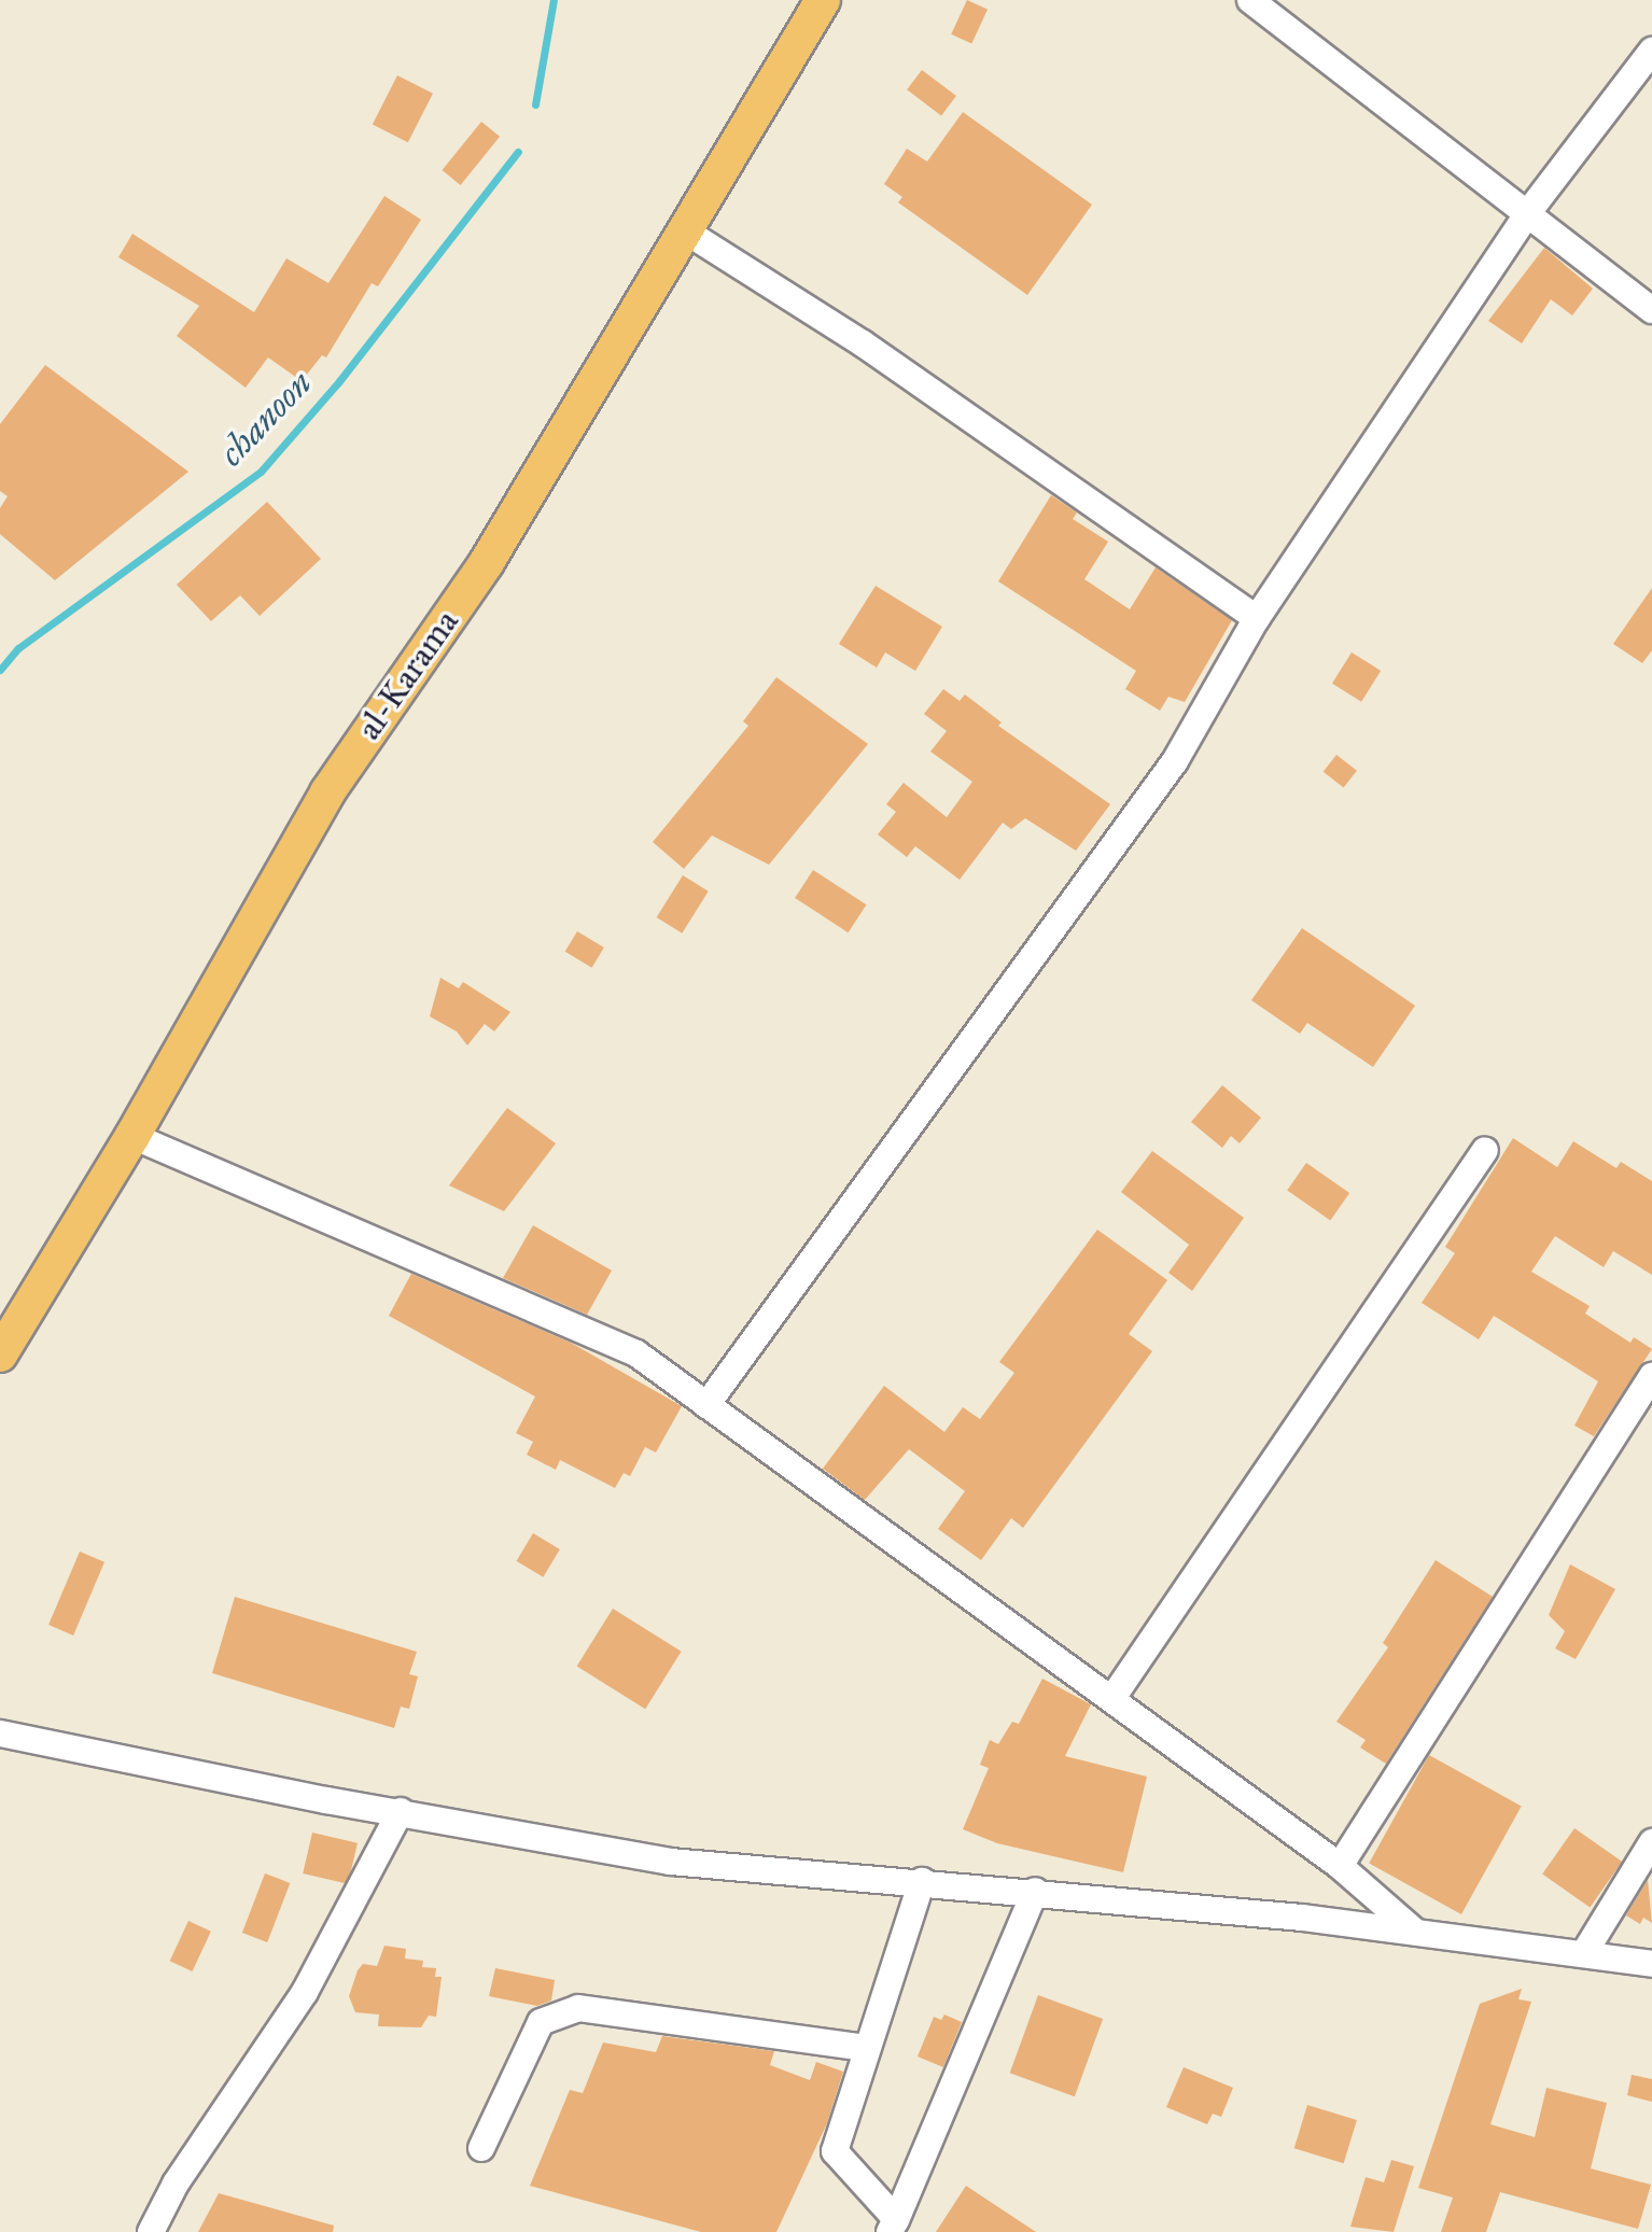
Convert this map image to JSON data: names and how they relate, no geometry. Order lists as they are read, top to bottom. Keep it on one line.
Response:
{"streets":{"main road":["al-Karama"]},"water":["chanoon"]}
